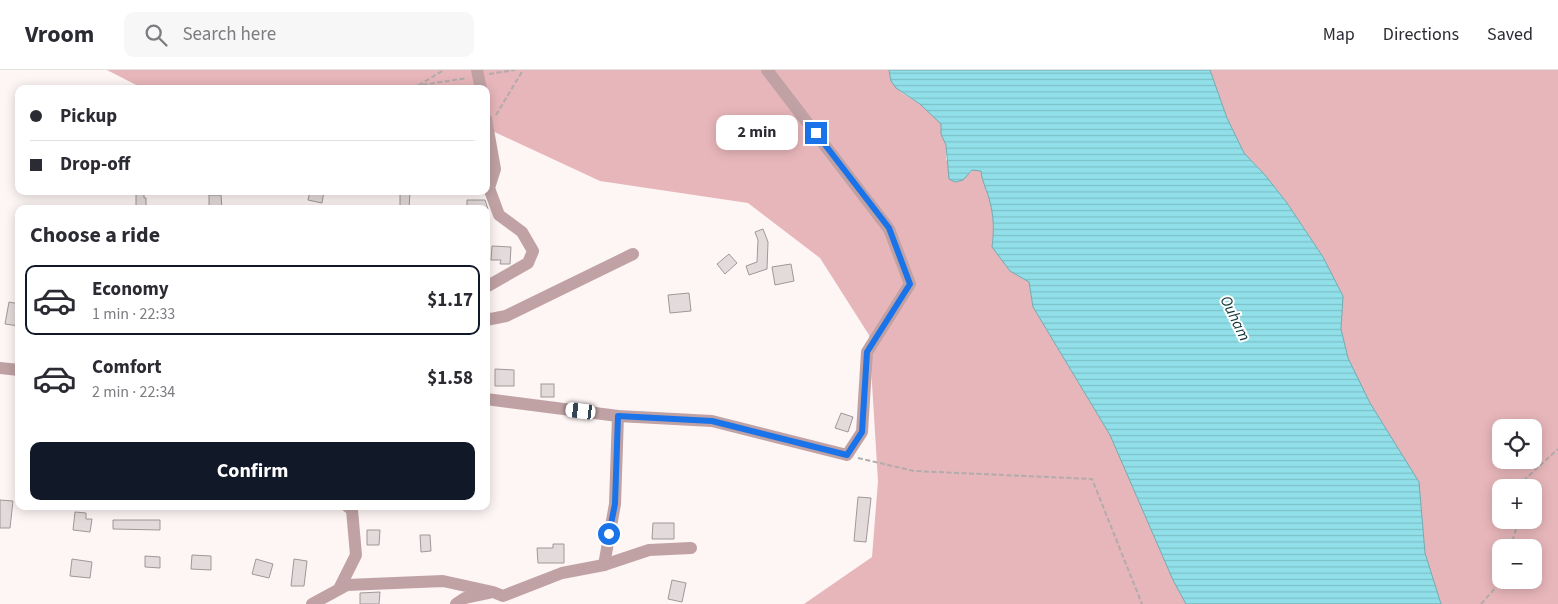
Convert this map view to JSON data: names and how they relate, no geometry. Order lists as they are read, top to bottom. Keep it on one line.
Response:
{"water":["Ouham"],"page":{"header":"Vroom","search":"Search here","nav":["Map","Directions","Saved"],"banner":["Pickup","Drop-off"],"bubble":"2 min","heading":"Choose a ride","list":[{"name":"Economy","note":"1 min · 22:33","value":"$1.17"},{"name":"Comfort","note":"2 min · 22:34","value":"$1.58"}],"map_buttons":["+","−"],"buttons":"Confirm"}}
